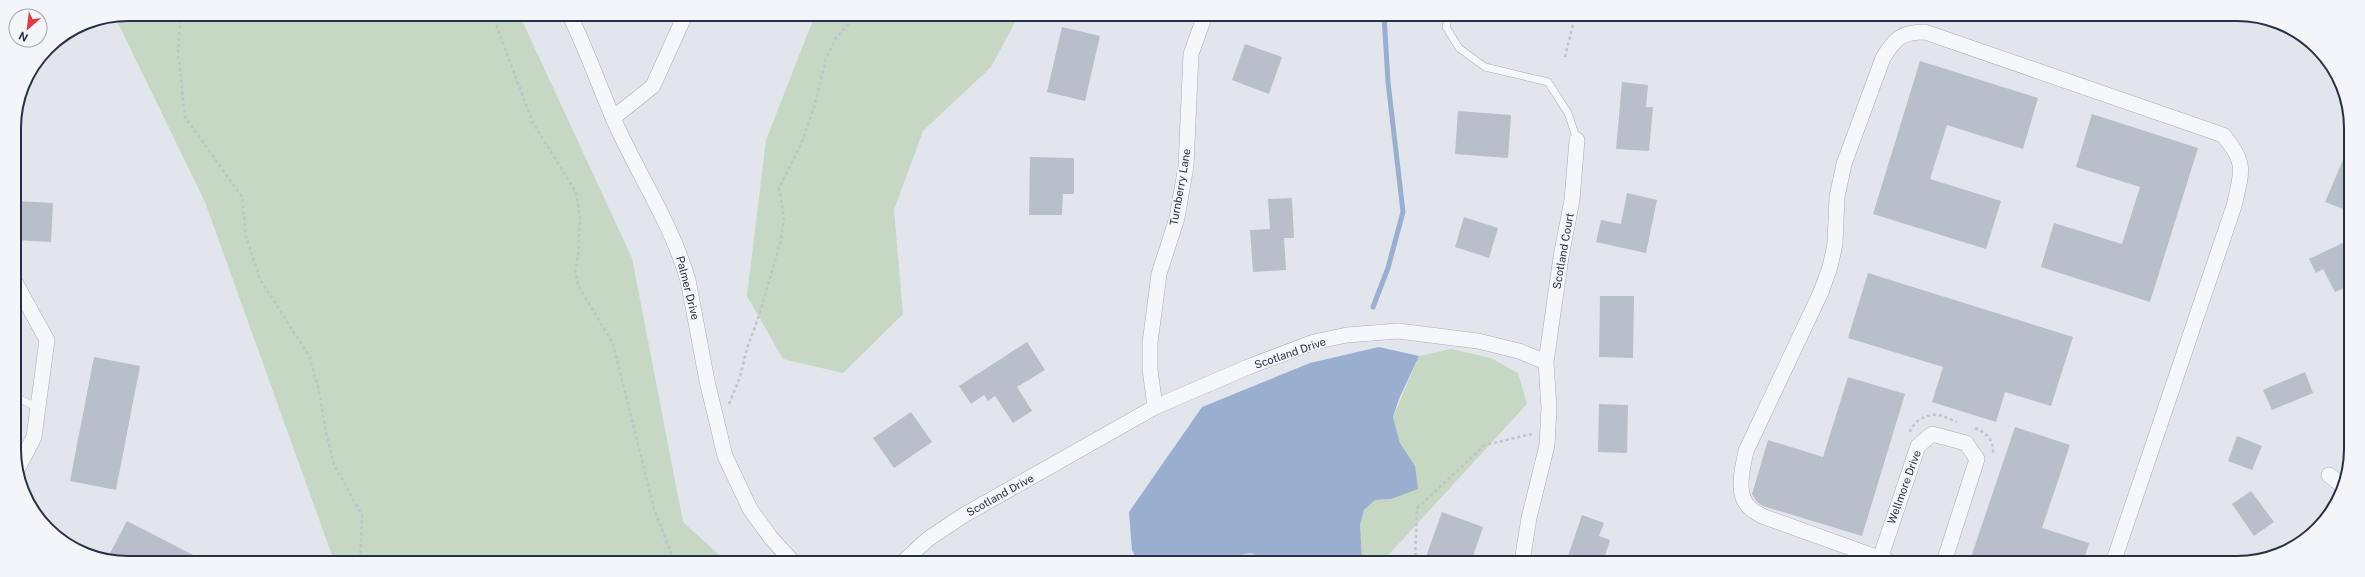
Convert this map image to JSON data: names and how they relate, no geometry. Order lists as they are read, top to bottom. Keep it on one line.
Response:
{"streets":{"street":["Turnberry Lane","Scotland Court","Palmer Drive","Scotland Drive","Wellmore Drive"]},"crossings":[["Turnberry Lane","Scotland Drive"],["Scotland Court","Scotland Drive"]],"north":"bottom left"}
